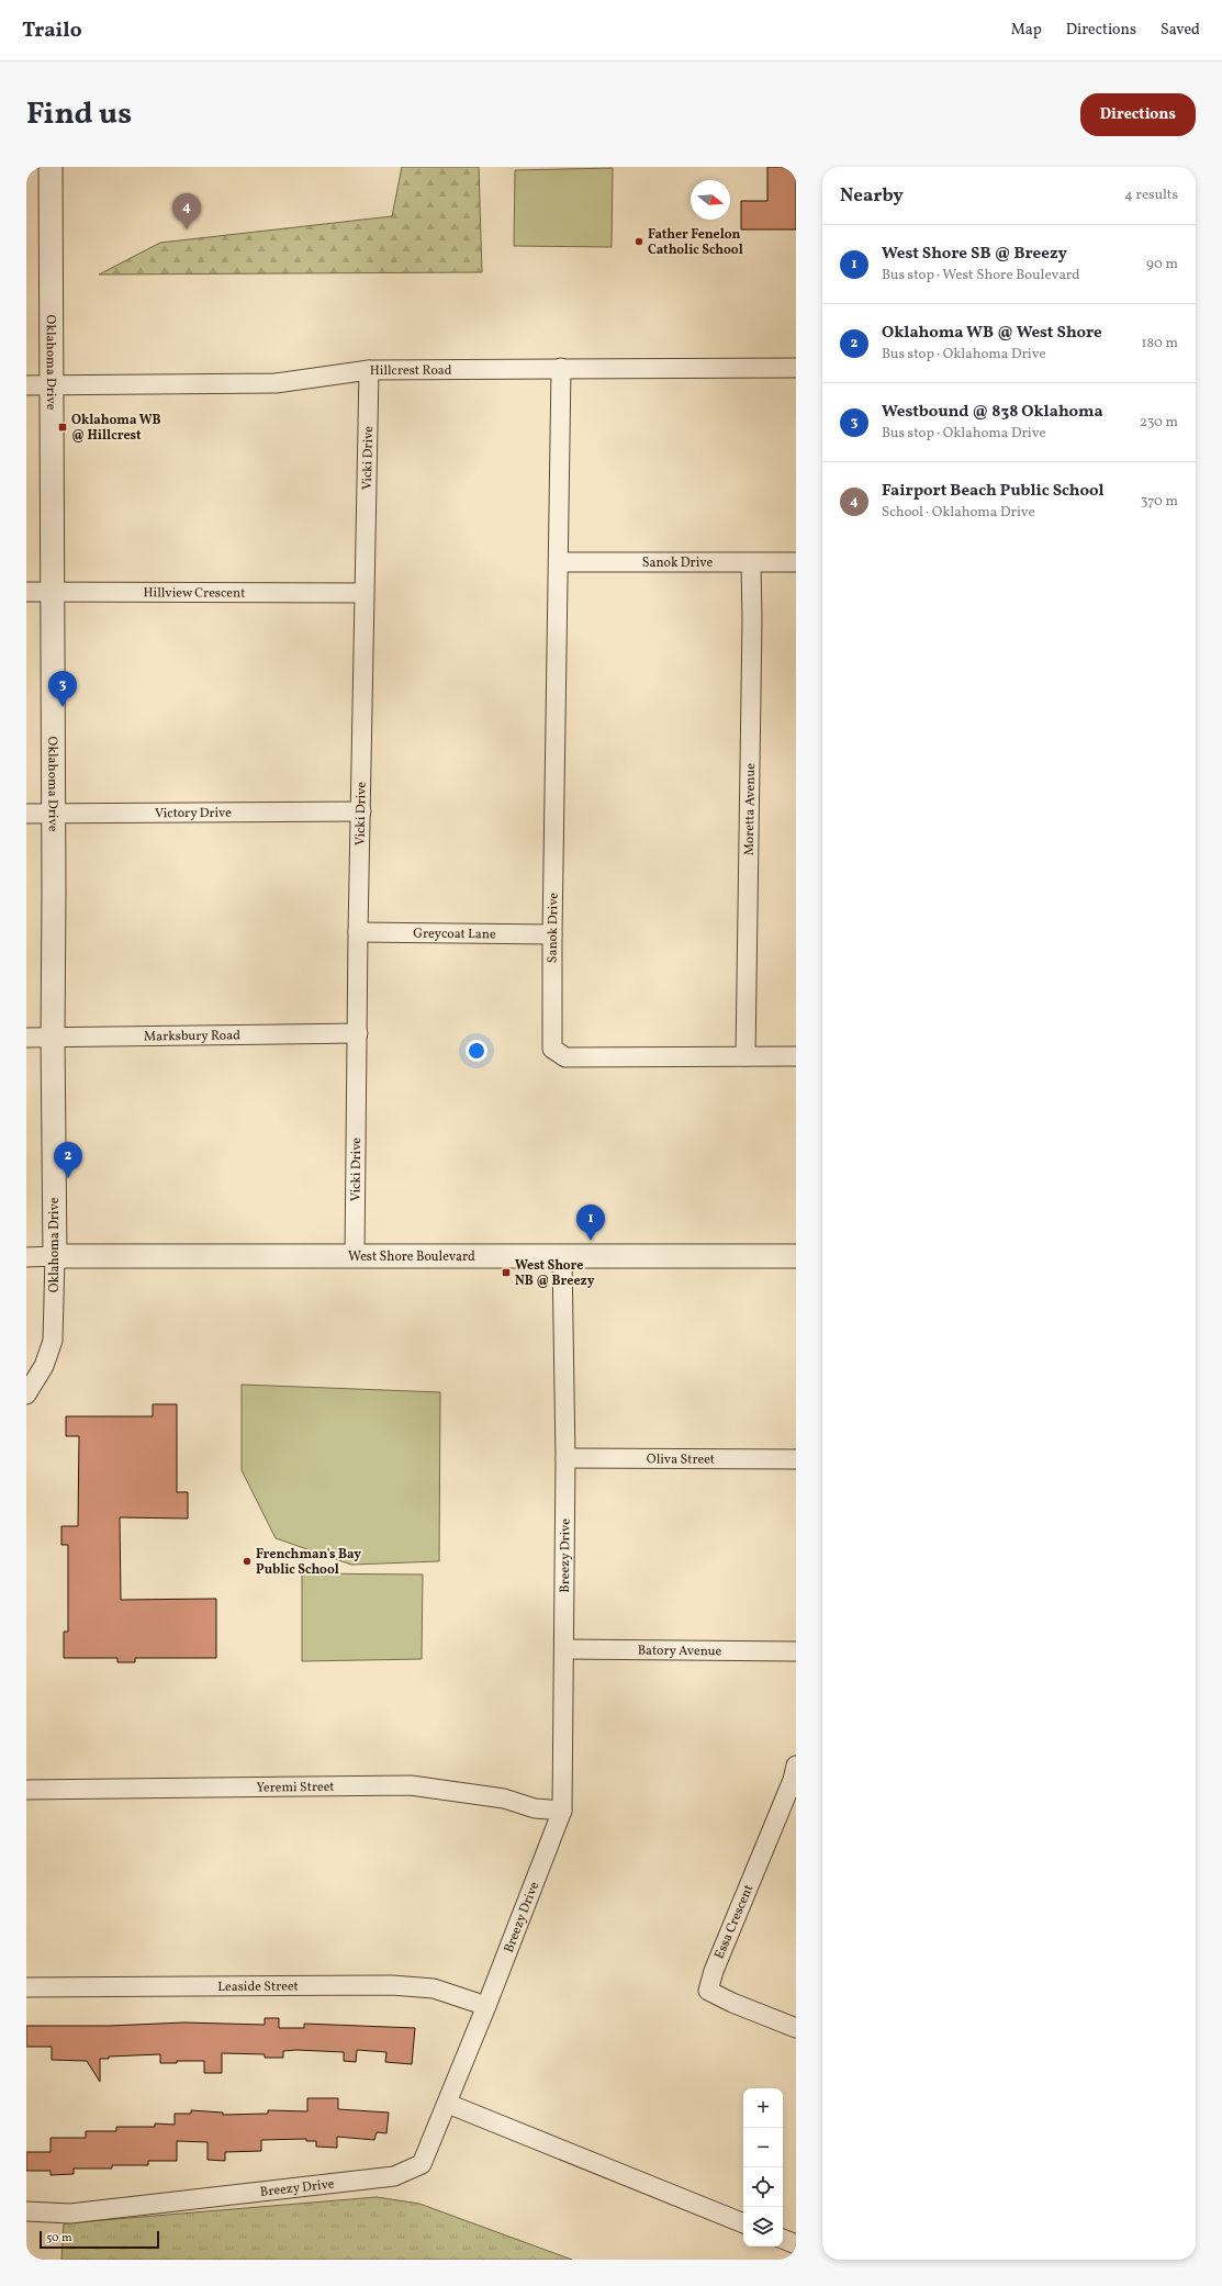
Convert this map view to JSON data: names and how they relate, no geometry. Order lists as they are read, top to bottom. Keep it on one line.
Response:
{"streets":{"street":["Oklahoma Drive","Hillcrest Road","Vicki Drive","Sanok Drive","Hillview Crescent","Moretta Avenue","Victory Drive","Greycoat Lane","Marksbury Road","West Shore Boulevard","Oliva Street","Breezy Drive","Batory Avenue","Yeremi Street","Essa Crescent","Leaside Street"]},"crossings":[["Oklahoma Drive","Hillcrest Road"],["Oklahoma Drive","Hillview Crescent"],["Oklahoma Drive","Victory Drive"],["Oklahoma Drive","Marksbury Road"],["Oklahoma Drive","West Shore Boulevard"],["Hillcrest Road","Vicki Drive"],["Hillcrest Road","Sanok Drive"],["Vicki Drive","Hillview Crescent"],["Vicki Drive","Victory Drive"],["Vicki Drive","Greycoat Lane"],["Vicki Drive","Marksbury Road"],["Vicki Drive","West Shore Boulevard"],["Sanok Drive","Moretta Avenue"],["Sanok Drive","Greycoat Lane"],["West Shore Boulevard","Breezy Drive"],["Oliva Street","Breezy Drive"],["Breezy Drive","Batory Avenue"],["Breezy Drive","Yeremi Street"],["Breezy Drive","Leaside Street"]],"places":{"other":["Father Fenelon Catholic School","Frenchman's Bay Public School"],"transit":["Oklahoma WB @ Hillcrest","West Shore NB @ Breezy"]},"scale_bar":"50 m","north":"right","page":{"header":"Trailo","nav":["Map","Directions","Saved"],"title":"Find us","buttons":"Directions","heading":["Nearby","4 results"],"pins":["4","3","2","1"],"list":[{"mark":"1","name":"West Shore SB @ Breezy","note":"Bus stop · West Shore Boulevard","value":"90 m"},{"mark":"2","name":"Oklahoma WB @ West Shore","note":"Bus stop · Oklahoma Drive","value":"180 m"},{"mark":"3","name":"Westbound @ 838 Oklahoma","note":"Bus stop · Oklahoma Drive","value":"230 m"},{"mark":"4","name":"Fairport Beach Public School","note":"School · Oklahoma Drive","value":"370 m"}],"map_buttons":["+","−"],"scale":"50 m"}}
